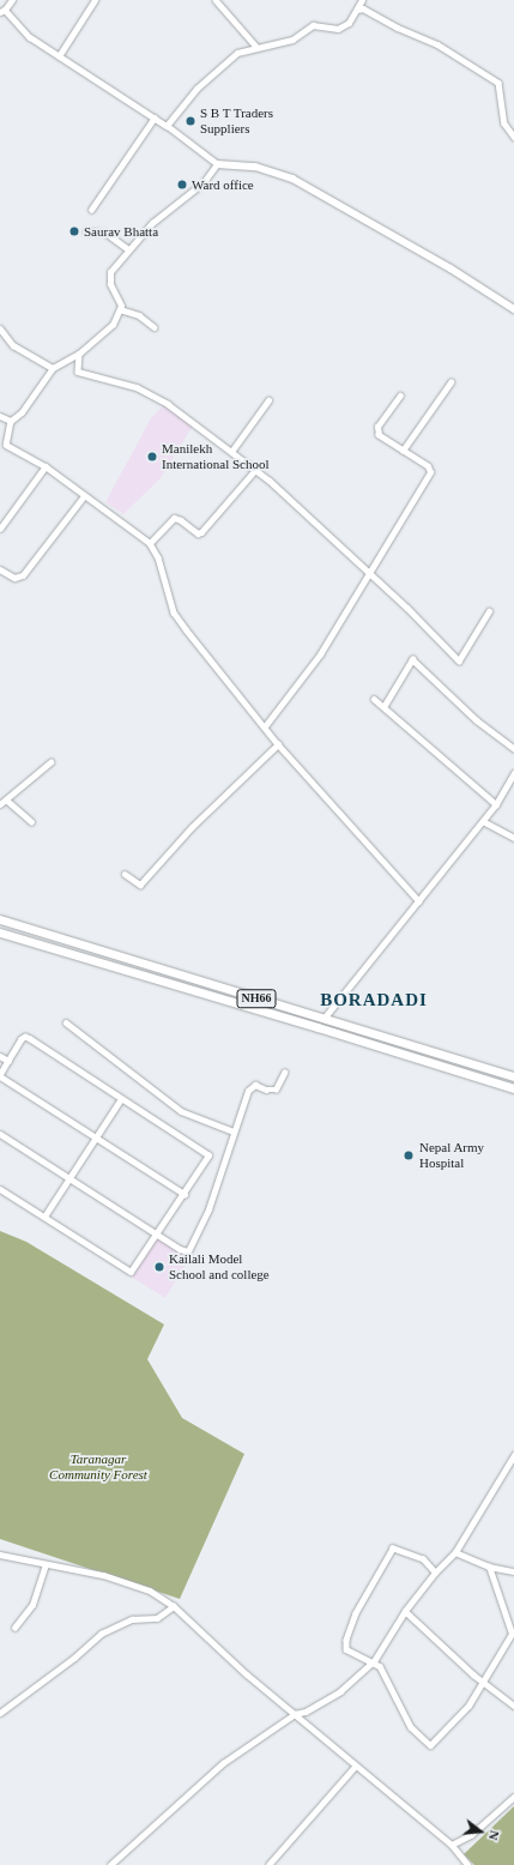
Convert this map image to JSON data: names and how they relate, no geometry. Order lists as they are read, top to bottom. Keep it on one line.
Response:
{"streets":{"highway":["NH66"]},"districts":["BORADADI"],"parks":["Taranagar Community Forest"],"places":["S B T Traders Suppliers","Ward office","Saurav Bhatta","Manilekh International School","Nepal Army Hospital","Kailali Model School and college"],"north":"right"}
